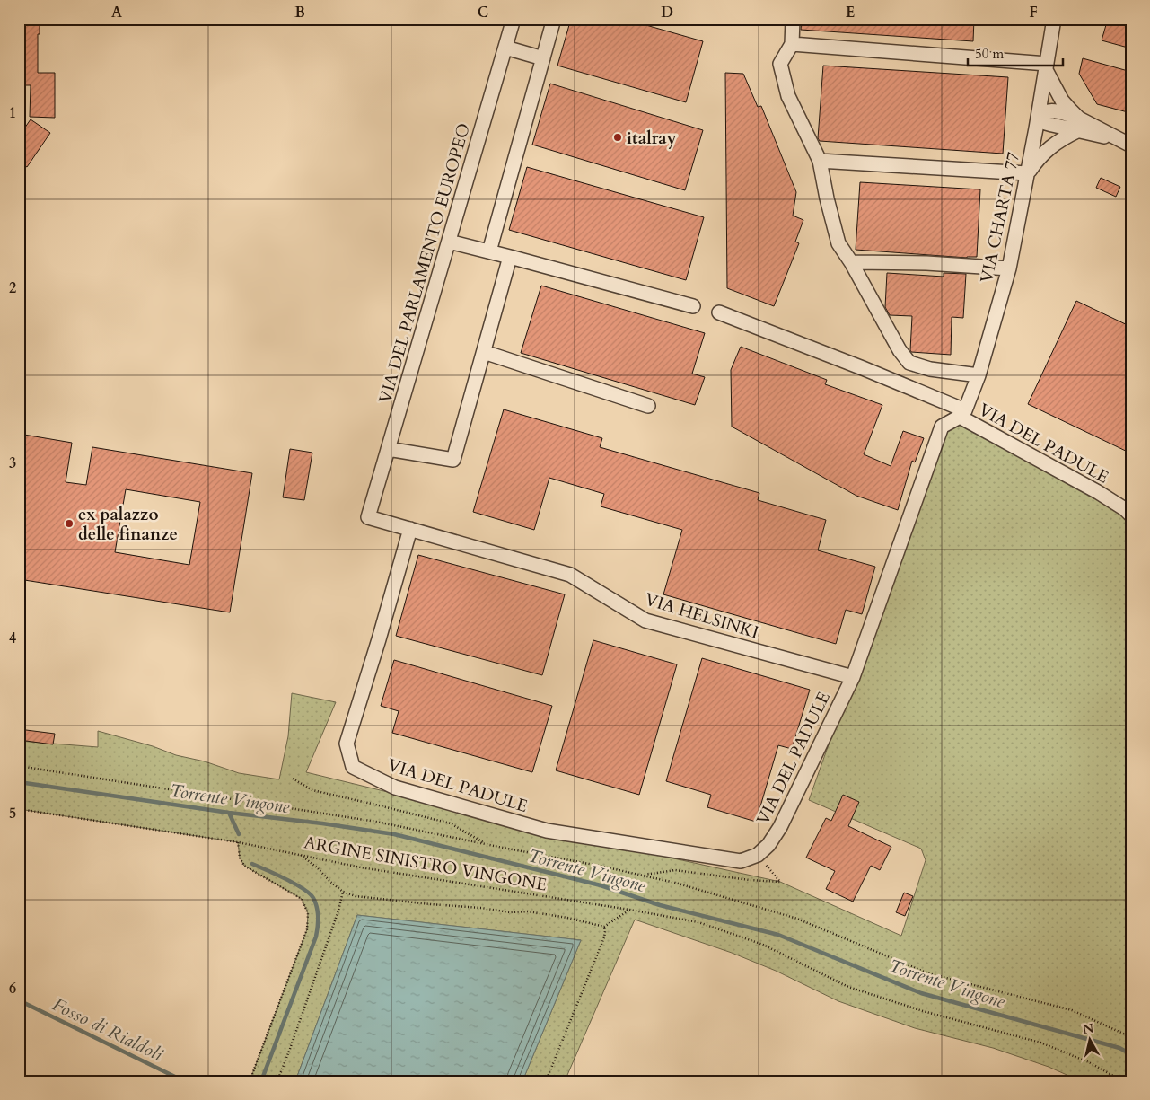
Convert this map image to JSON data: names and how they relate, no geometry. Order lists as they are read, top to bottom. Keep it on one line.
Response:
{"streets":{"street":["VIA CHARTA 77","VIA DEL PARLAMENTO EUROPEO","VIA DEL PADULE","VIA HELSINKI"],"path":["ARGINE SINISTRO VINGONE"]},"crossings":[["VIA CHARTA 77","VIA DEL PADULE"],["VIA DEL PARLAMENTO EUROPEO","VIA HELSINKI"],["VIA DEL PADULE","VIA HELSINKI"]],"water":["Torrente Vingone","Fosso di Rialdoli"],"places":["italray","ex palazzo delle finanze"],"scale_bar":"50 m","north":"top","grid":{"columns":["A","B","C","D","E","F"],"rows":["1","2","3","4","5","6"]}}
